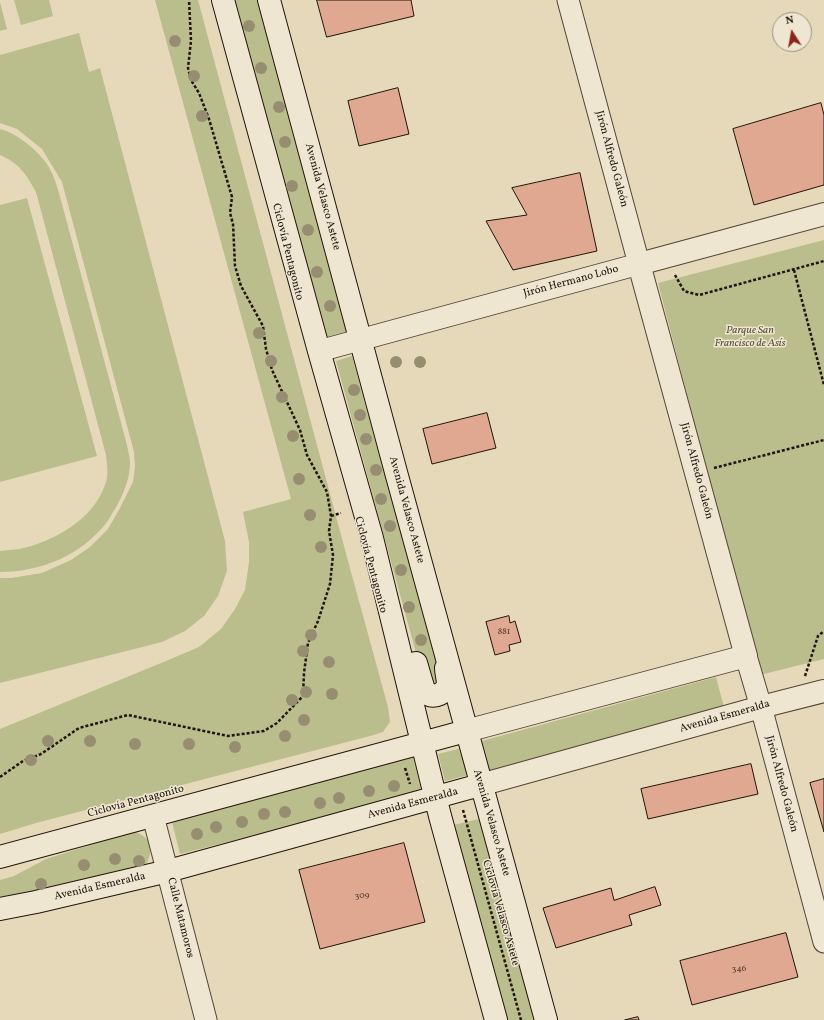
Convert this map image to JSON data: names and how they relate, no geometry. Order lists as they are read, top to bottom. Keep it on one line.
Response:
{"streets":{"main road":["Jirón Alfredo Galeón","Avenida Velasco Astete","Jirón Hermano Lobo","Avenida Esmeralda"],"street":["Calle Matamoros"],"path":["Ciclovía Velasco Astete"]},"crossings":[["Jirón Alfredo Galeón","Jirón Hermano Lobo"],["Jirón Alfredo Galeón","Avenida Esmeralda"],["Avenida Velasco Astete","Jirón Hermano Lobo"],["Avenida Velasco Astete","Avenida Esmeralda"],["Avenida Esmeralda","Calle Matamoros"]],"parks":["Parque San Francisco de Asís"],"house_numbers":["881","309","346"],"north":"top"}
